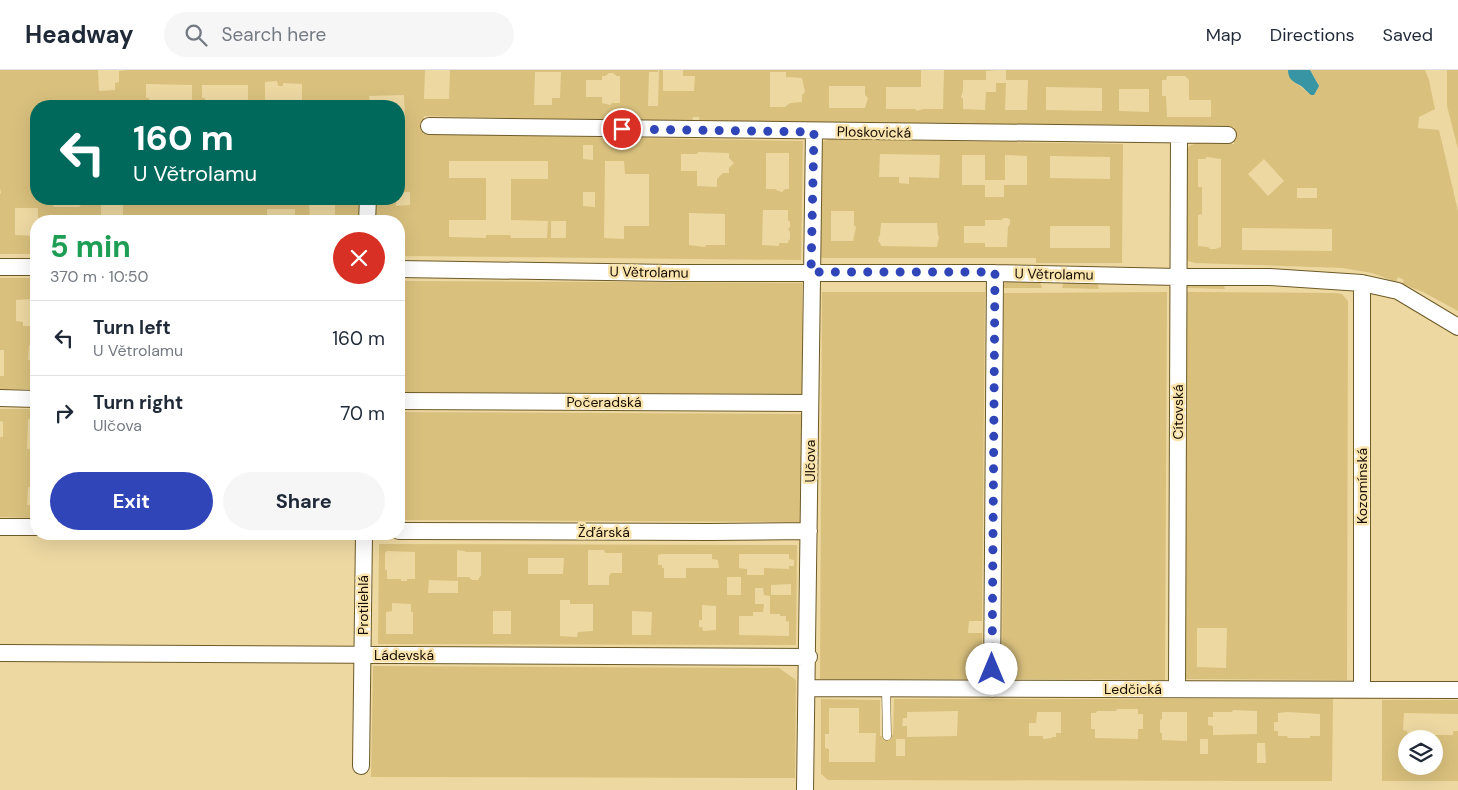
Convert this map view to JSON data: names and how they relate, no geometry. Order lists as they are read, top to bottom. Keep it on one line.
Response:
{"streets":{"street":["Ploskovická","U Větrolamu","Počeradská","Cítovská","Ulčova","Kozomínská","Žďárská","Protilehlá","Ládevská","Ledčická"]},"crossings":[["Ploskovická","Cítovská"],["Ploskovická","Ulčova"],["U Větrolamu","Cítovská"],["U Větrolamu","Ulčova"],["U Větrolamu","Kozomínská"],["Počeradská","Ulčova"],["Cítovská","Ledčická"],["Ulčova","Žďárská"],["Ulčova","Ládevská"],["Ulčova","Ledčická"],["Kozomínská","Ledčická"],["Protilehlá","Ládevská"]],"page":{"header":"Headway","search":"Search here","nav":["Map","Directions","Saved"],"turn":["160 m","U Větrolamu"],"heading":["5 min","370 m · 10:50"],"list":[{"name":"Turn left","note":"U Větrolamu","value":"160 m"},{"name":"Turn right","note":"Ulčova","value":"70 m"}],"buttons":["Exit","Share"]}}
